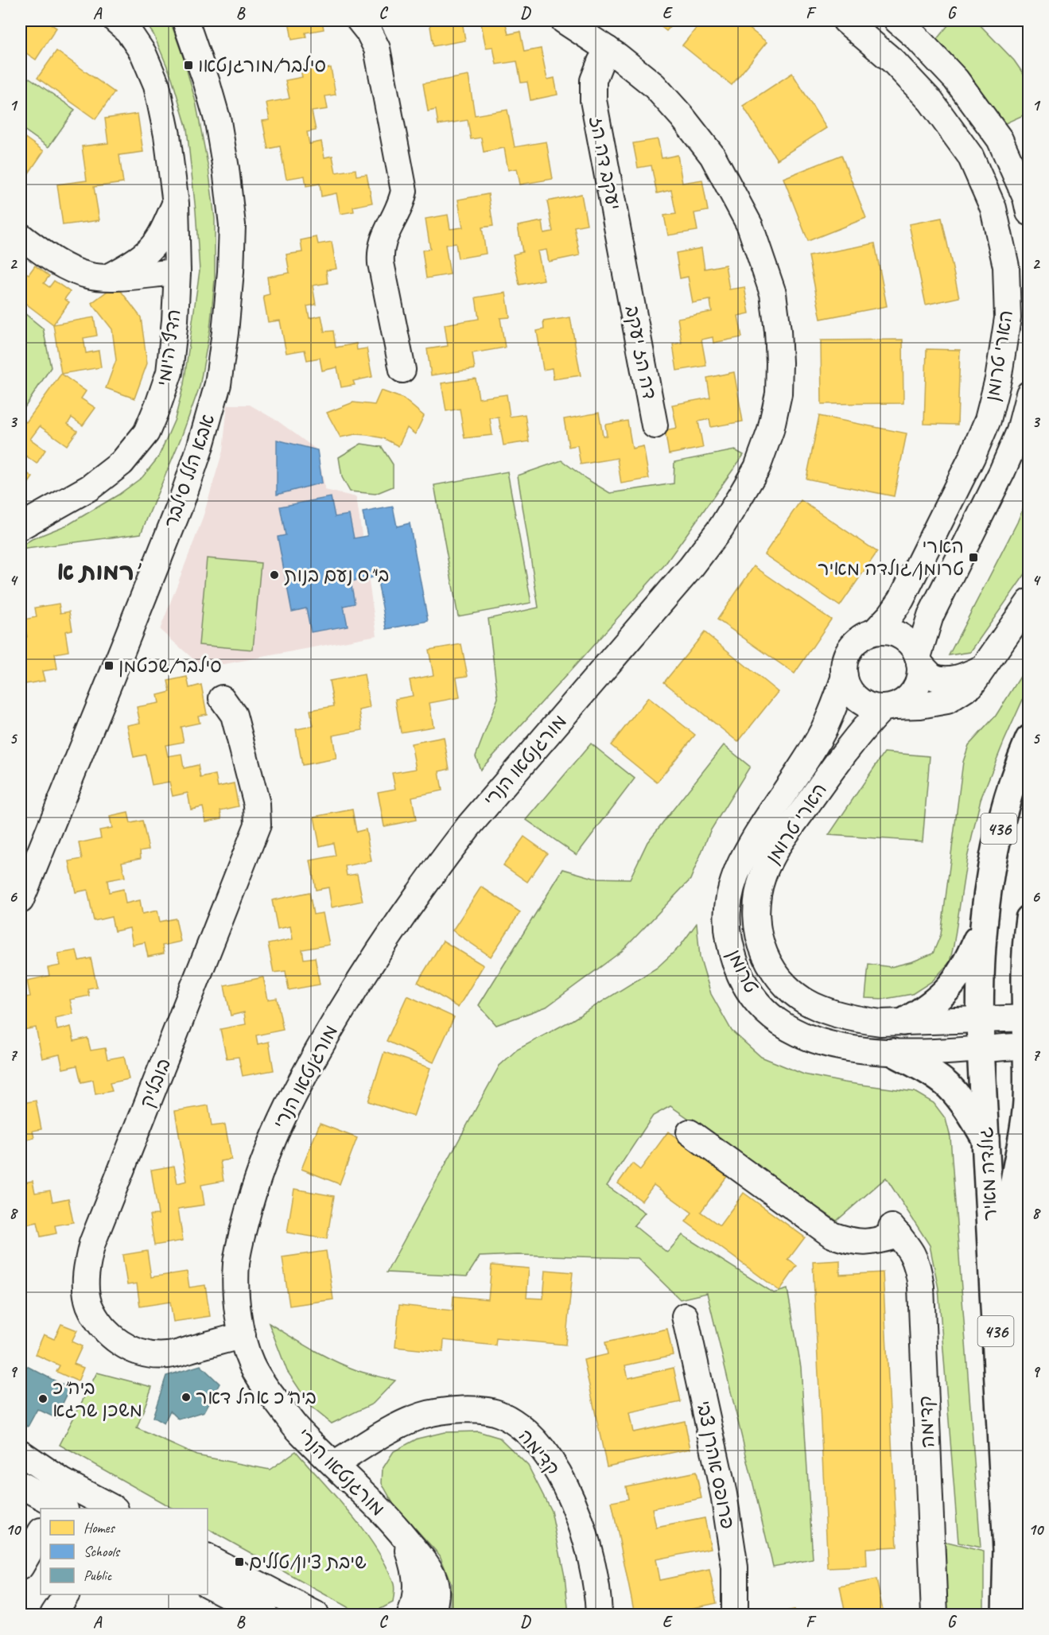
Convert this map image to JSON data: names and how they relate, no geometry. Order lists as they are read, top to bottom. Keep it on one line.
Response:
{"streets":{"main road":["436","גולדה מאיר"],"street":["יעקב דה הז","הדף היומי","דה הז יעקב","הארי טרומן","אבא הלל סילבר","מורגנטאו הנרי","טרומן","בובליק","קדימה","פרופס אהרן צבי"]},"crossings":[["יעקב דה הז","דה הז יעקב"],["יעקב דה הז","מורגנטאו הנרי"],["הארי טרומן","טרומן"],["הארי טרומן","גולדה מאיר"],["מורגנטאו הנרי","בובליק"],["מורגנטאו הנרי","קדימה"]],"districts":["רמות א'"],"places":{"transit":["סילבר/מורגנטאו","הארי טרומן/גולדה מאיר","סילבר/שכטמן","שיבת ציון/טללים"],"other":["בי\"ס נעם בנות","ביה\"כ אהל דאר","ביה\"כ משכן שרגא"]},"legend":["Homes","Schools","Public"],"grid":{"columns":["A","B","C","D","E","F","G"],"rows":["1","2","3","4","5","6","7","8","9","10"]}}
